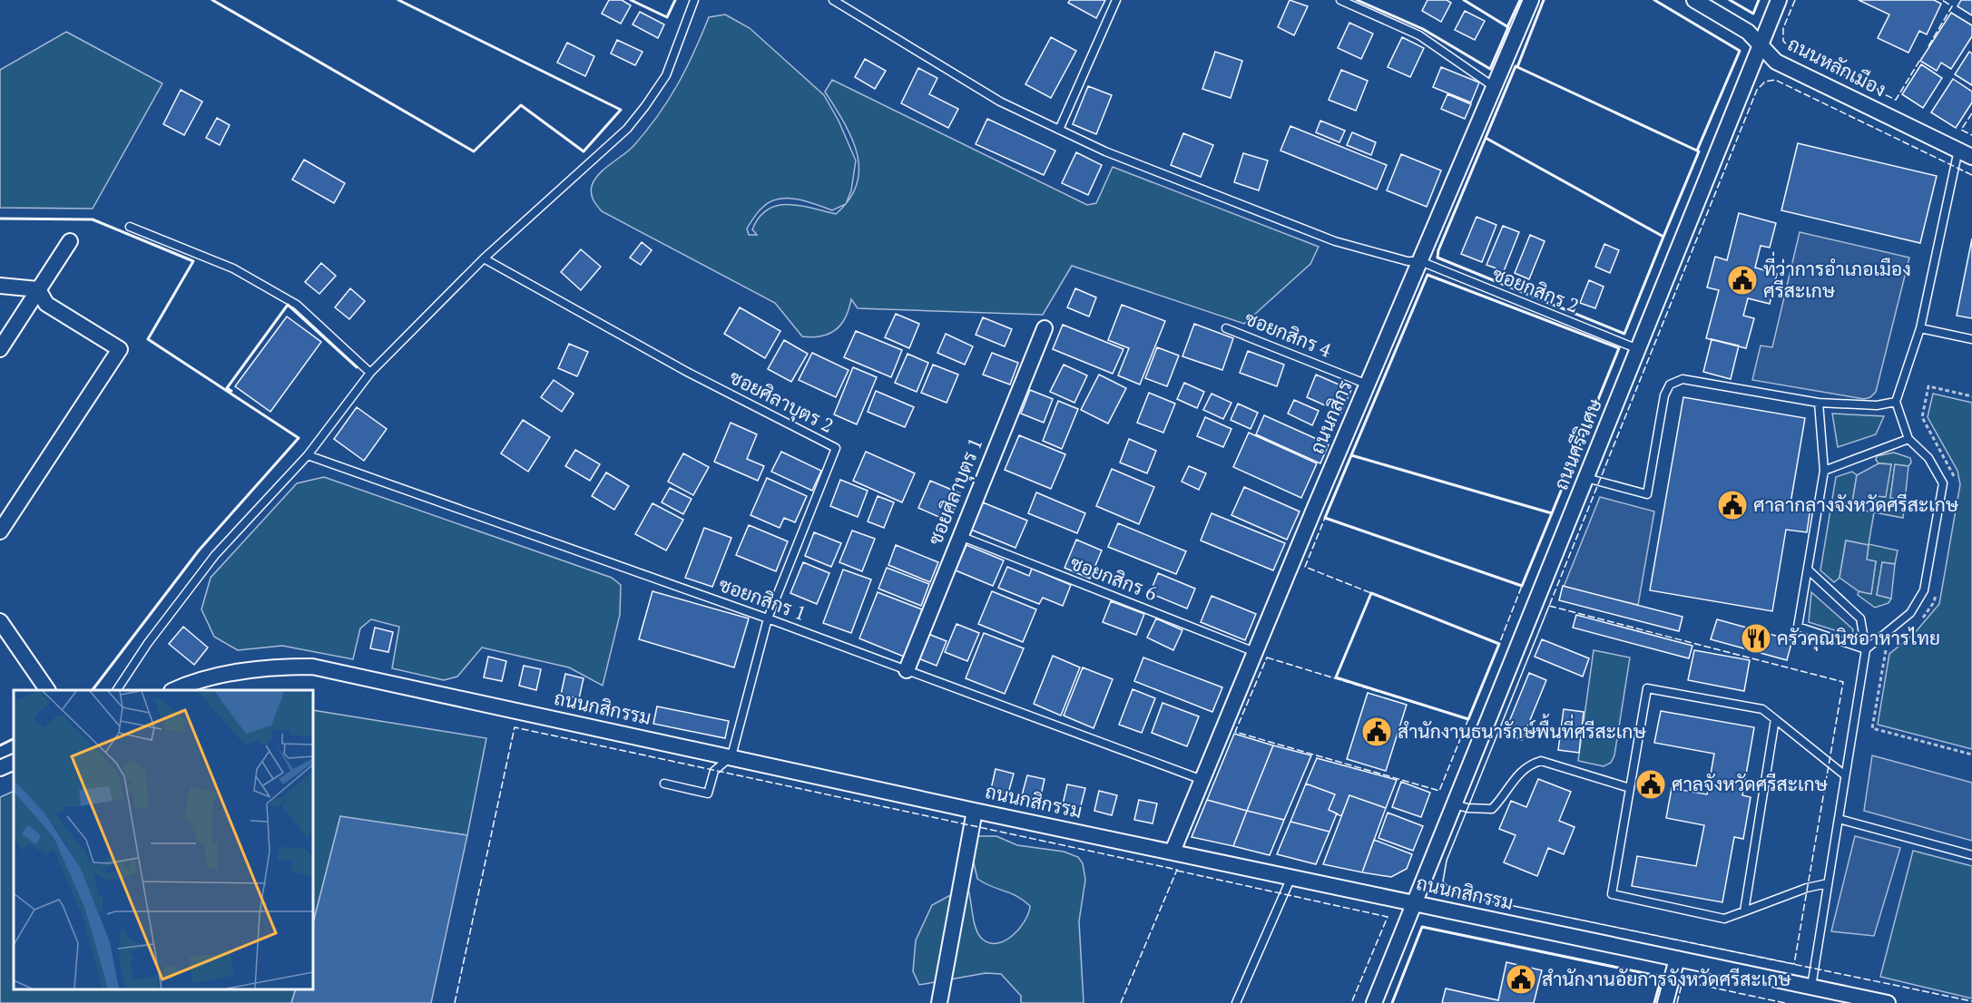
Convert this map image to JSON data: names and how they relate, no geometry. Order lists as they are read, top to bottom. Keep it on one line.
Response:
{"streets":{"street":["ถนนหลักเมือง","ถนนกสิกร","ถนนศรีวิเศษ","ซอยศิลาบุตร 1","ถนนกสิกรรม"],"lane":["ซอยกสิกร 2","ซอยกสิกร 4","ซอยศิลาบุตร 2","ซอยกสิกร 6","ซอยกสิกร 1"]},"crossings":[["ถนนหลักเมือง","ถนนศรีวิเศษ"],["ซอยกสิกร 2","ถนนกสิกร"],["ซอยกสิกร 2","ถนนศรีวิเศษ"],["ซอยกสิกร 4","ถนนกสิกร"],["ซอยศิลาบุตร 2","ซอยกสิกร 1"],["ซอยศิลาบุตร 2","ถนนกสิกรรม"],["ถนนกสิกร","ซอยกสิกร 6"],["ถนนกสิกร","ซอยกสิกร 1"],["ถนนกสิกร","ถนนกสิกรรม"],["ถนนศรีวิเศษ","ถนนกสิกรรม"],["ซอยศิลาบุตร 1","ซอยกสิกร 6"],["ซอยศิลาบุตร 1","ซอยกสิกร 1"]],"places":{"public building":["ที่ว่าการอำเภอเมือง ศรีสะเกษ","ศาลากลางจังหวัดศรีสะเกษ","สำนักงานธนารักษ์พื้นที่ศรีสะเกษ","ศาลจังหวัดศรีสะเกษ","สำนักงานอัยการจังหวัดศรีสะเกษ"],"restaurant":["ครัวคุณนิชอาหารไทย"]}}
